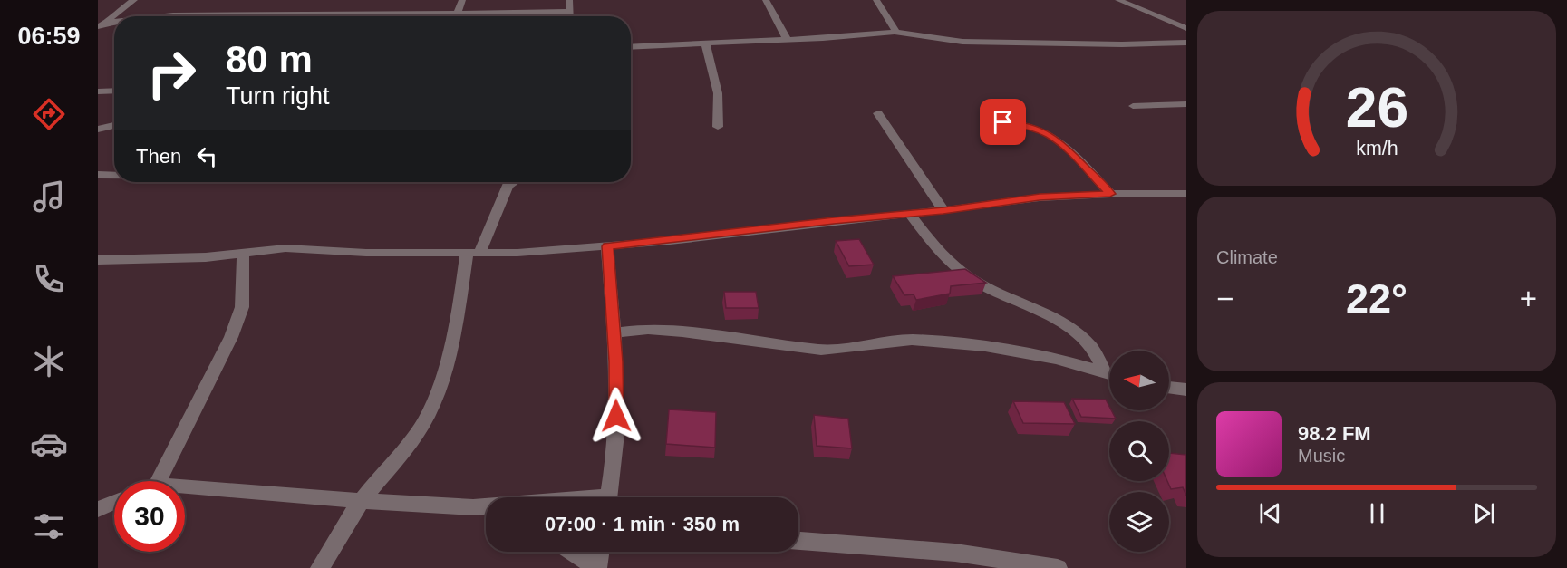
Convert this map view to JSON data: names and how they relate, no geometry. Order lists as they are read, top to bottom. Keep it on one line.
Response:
{"north":"left","page":{"tabs":"06:59","turn":["80 m","Turn right"],"then":"Then","tile":"Climate","heat":["−","22°","+"],"song":["98.2 FM","Music"],"limit":"30","trip":"07:00 · 1 min · 350 m","gauge":["26","km/h"]}}
